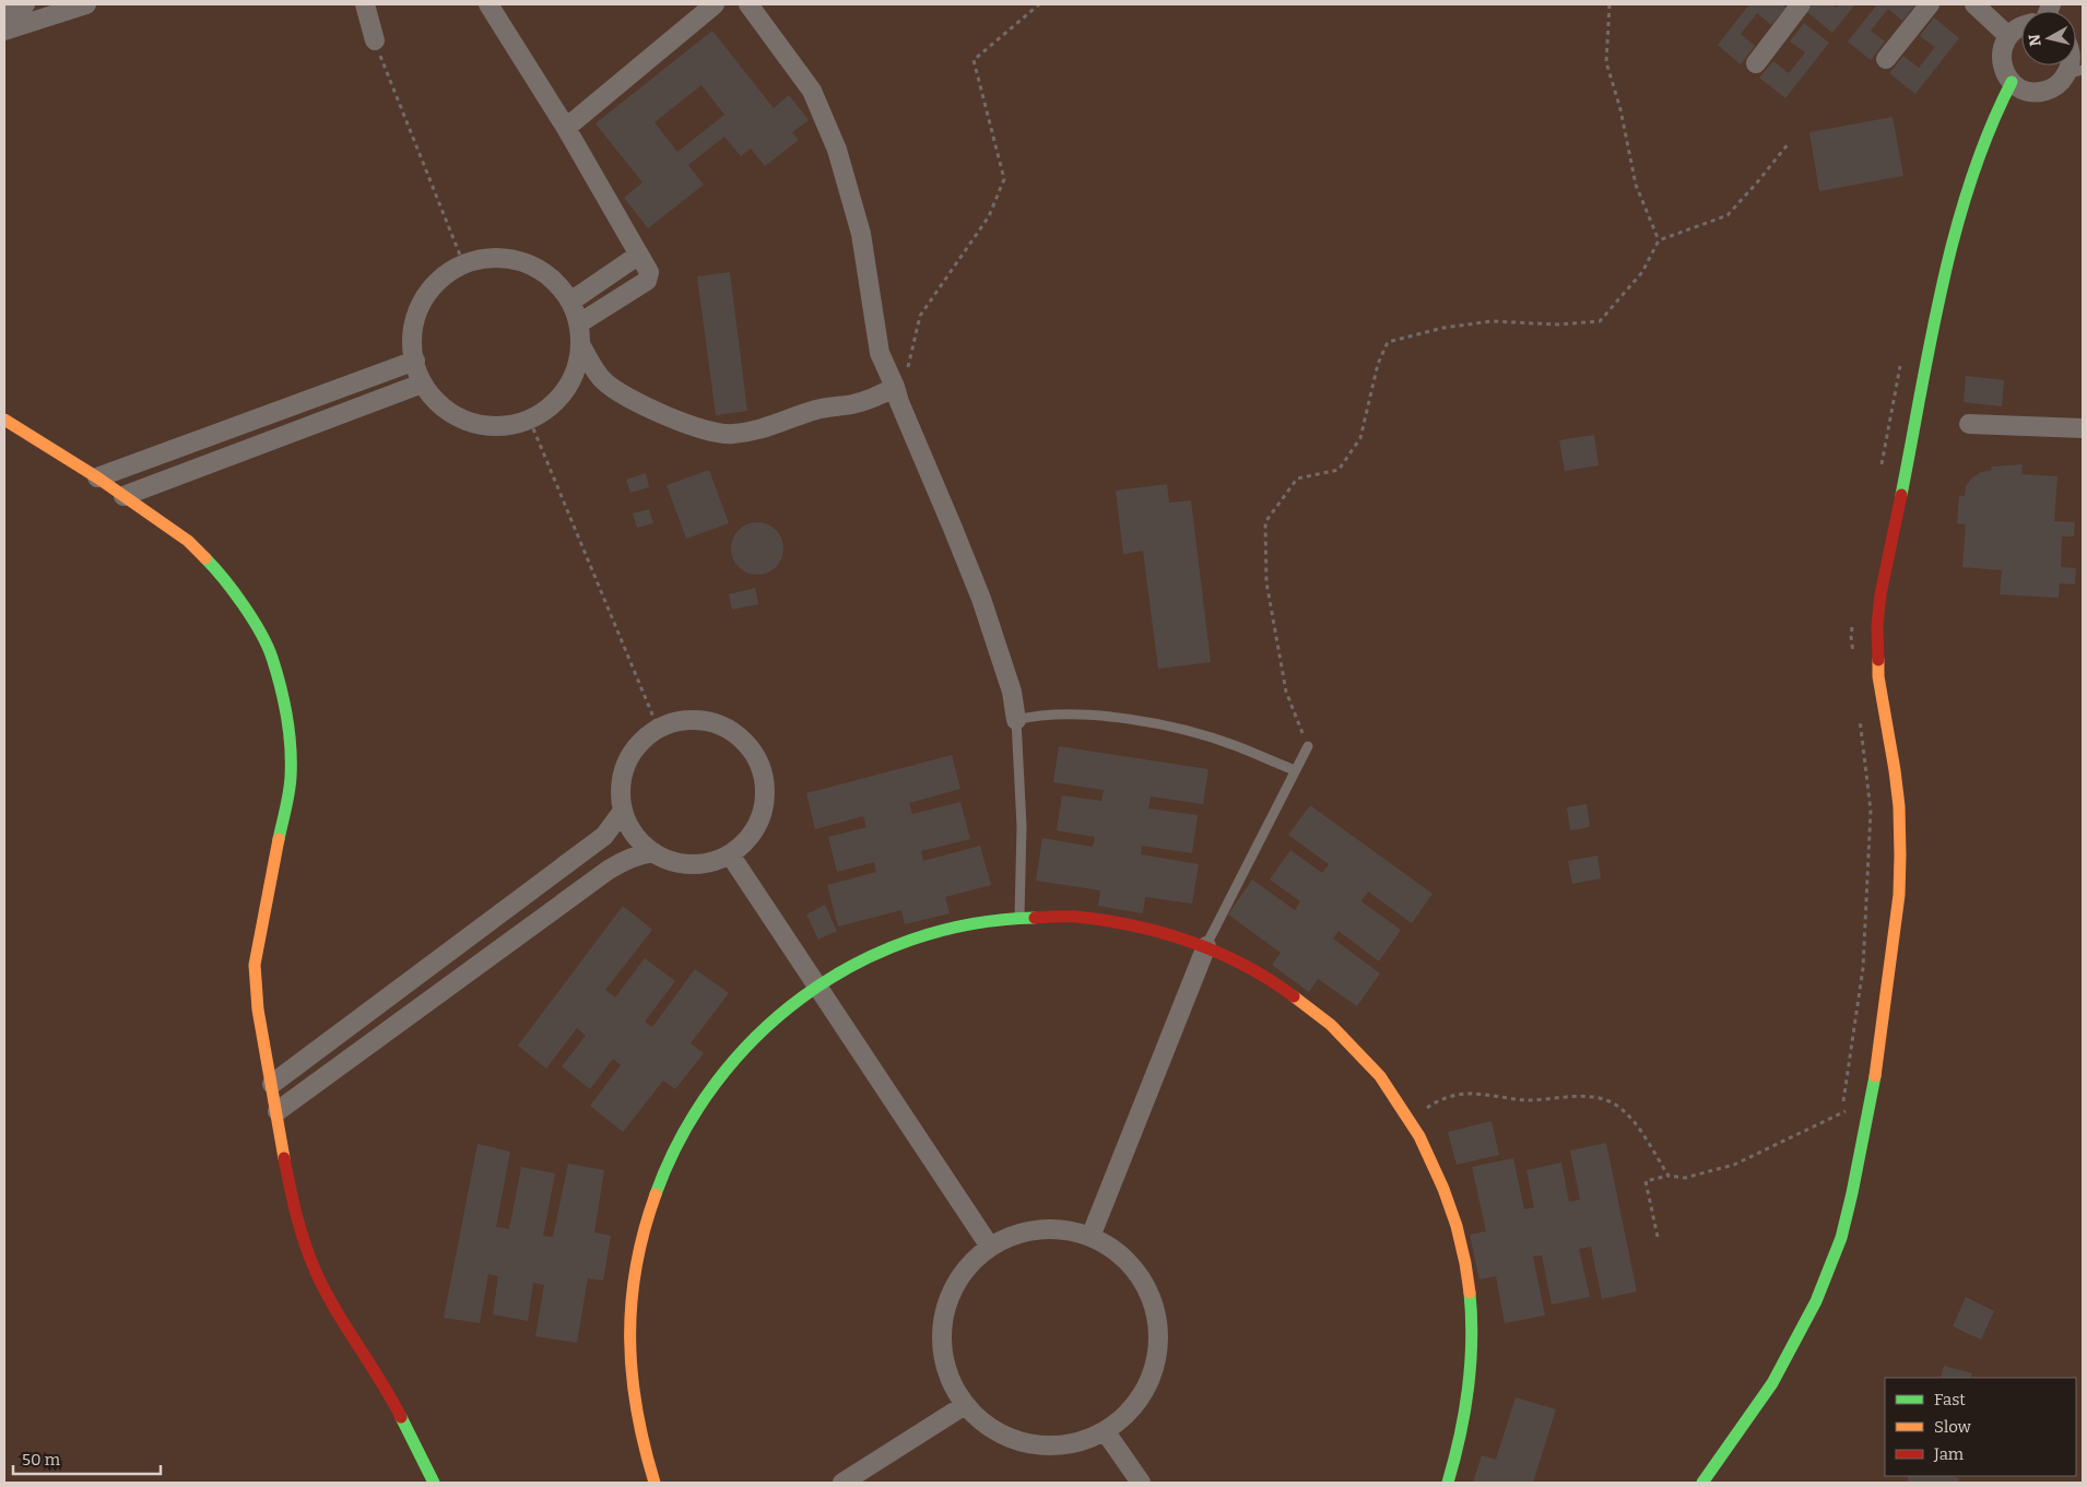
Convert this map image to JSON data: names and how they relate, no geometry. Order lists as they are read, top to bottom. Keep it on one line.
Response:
{"legend":["Fast","Slow","Jam"],"scale_bar":"50 m","north":"left"}
